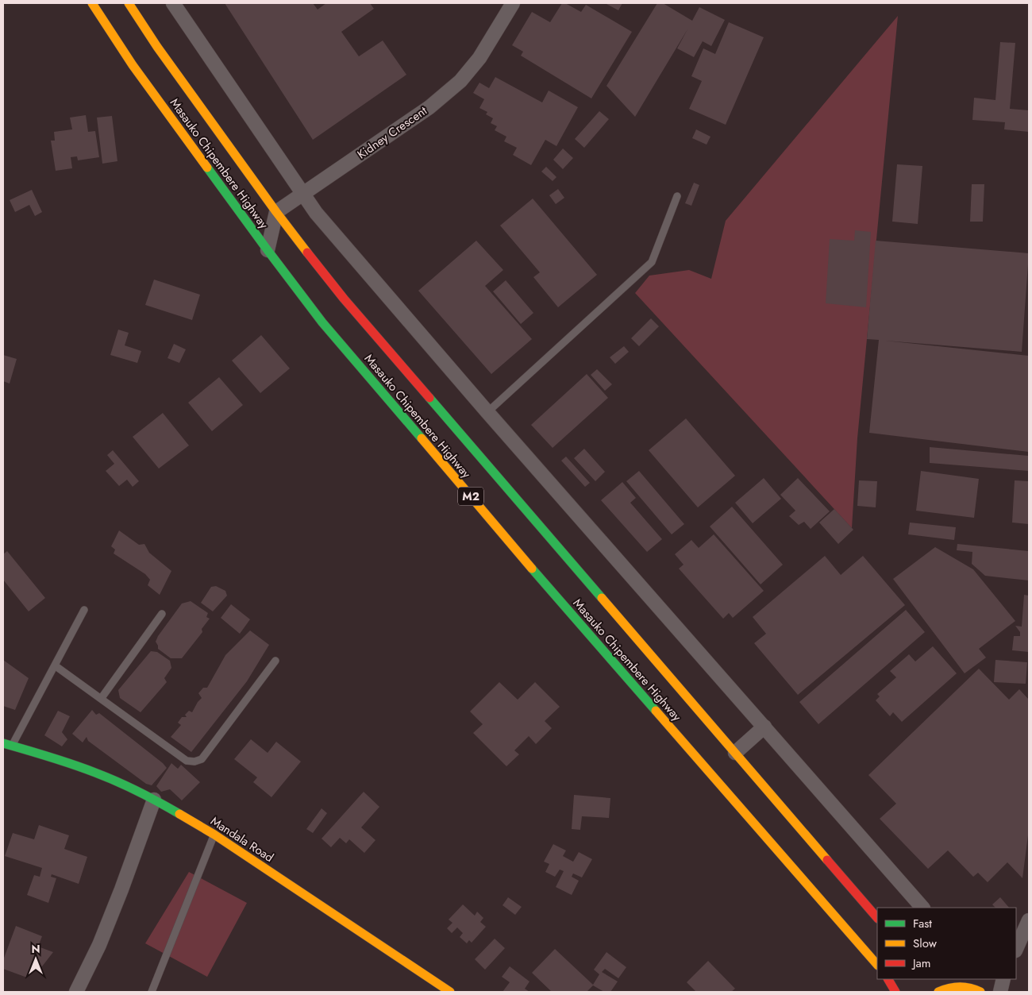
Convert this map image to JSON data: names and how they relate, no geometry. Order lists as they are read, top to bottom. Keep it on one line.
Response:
{"streets":{"main road":["Masauko Chipembere Highway","M2","Mandala Road"],"street":["Kidney Crescent"]},"crossings":[["Kidney Crescent","Masauko Chipembere Highway"]],"legend":["Fast","Slow","Jam"],"north":"top"}
